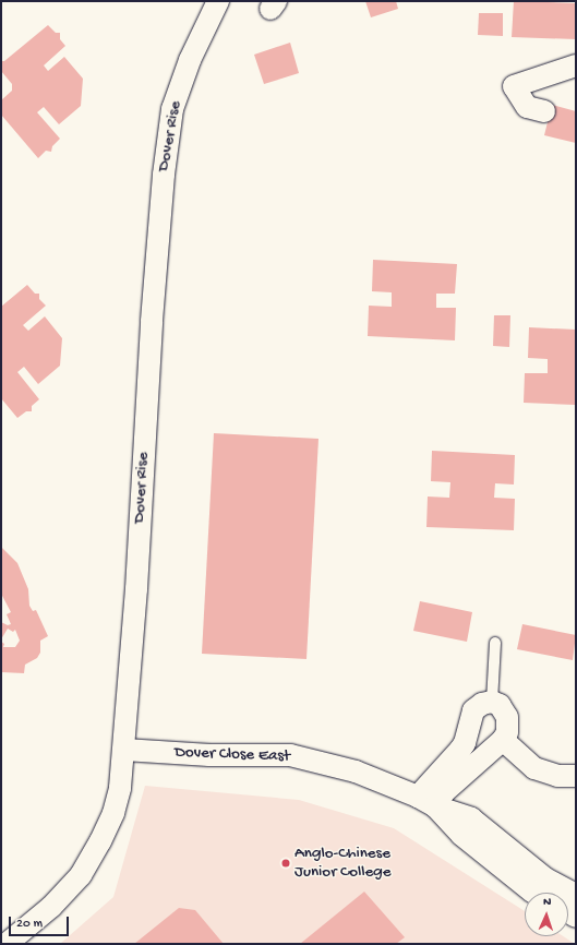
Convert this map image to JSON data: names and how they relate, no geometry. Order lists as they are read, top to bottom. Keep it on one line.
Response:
{"streets":{"street":["Dover Rise","Dover Close East"]},"crossings":[["Dover Rise","Dover Close East"]],"places":["Anglo-Chinese Junior College"],"scale_bar":"20 m","north":"top"}
